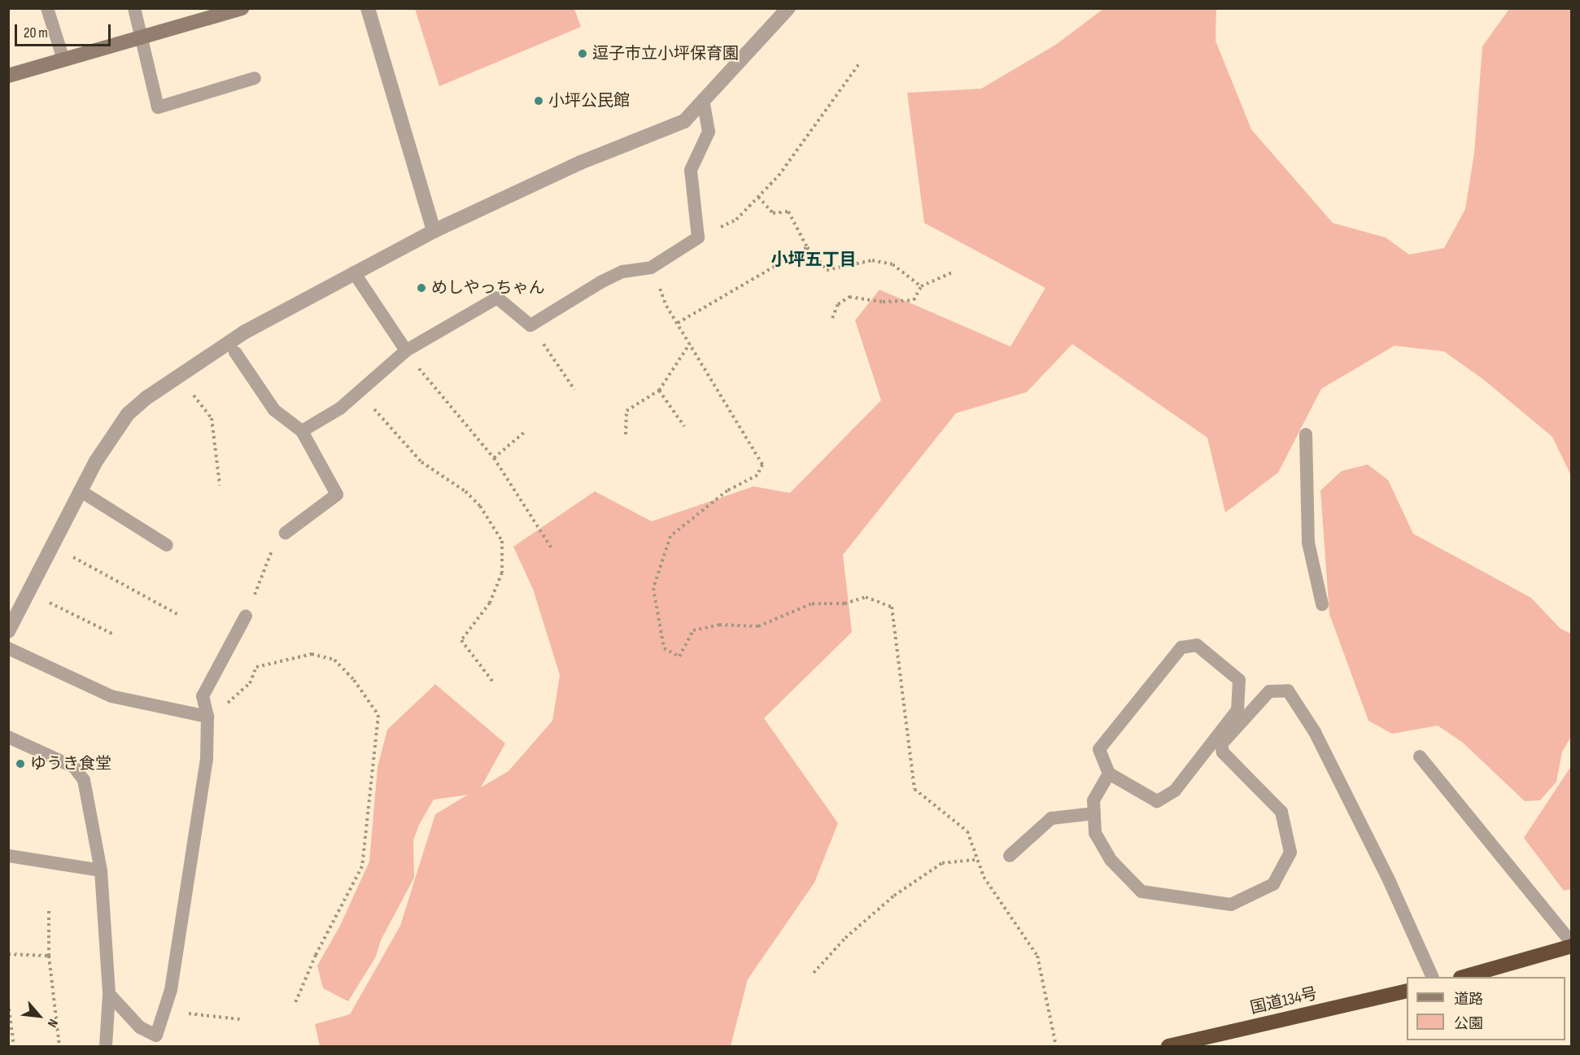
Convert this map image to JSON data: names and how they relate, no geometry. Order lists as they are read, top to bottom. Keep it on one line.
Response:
{"streets":{"highway":["国道134号"]},"districts":["小坪五丁目"],"places":["逗子市立小坪保育園","小坪公民館","めしやっちゃん","ゆうき食堂"],"legend":["道路","公園"],"scale_bar":"20 m","north":"bottom right"}
